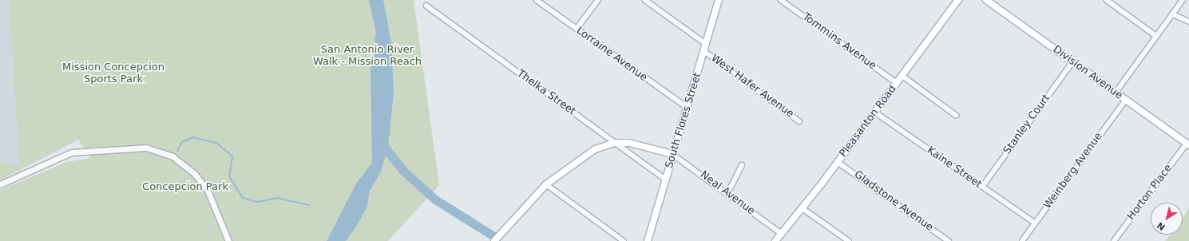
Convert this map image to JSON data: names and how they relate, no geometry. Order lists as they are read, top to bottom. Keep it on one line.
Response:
{"streets":{"main road":["Division Avenue","South Flores Street","Pleasanton Road"],"street":["Tommins Avenue","Lorraine Avenue","West Hafer Avenue","Thelka Street","Stanley Court","Kaine Street","Weinberg Avenue","Horton Place","Neal Avenue","Gladstone Avenue"]},"crossings":[["Tommins Avenue","Pleasanton Road"],["Lorraine Avenue","South Flores Street"],["Division Avenue","Stanley Court"],["Division Avenue","Weinberg Avenue"],["Division Avenue","Horton Place"],["West Hafer Avenue","South Flores Street"],["Thelka Street","South Flores Street"],["South Flores Street","Neal Avenue"],["Pleasanton Road","Kaine Street"],["Pleasanton Road","Neal Avenue"],["Pleasanton Road","Gladstone Avenue"],["Stanley Court","Kaine Street"],["Kaine Street","Weinberg Avenue"]],"parks":["San Antonio River Walk - Mission Reach","Mission Concepcion Sports Park","Concepcion Park"],"north":"bottom left"}
